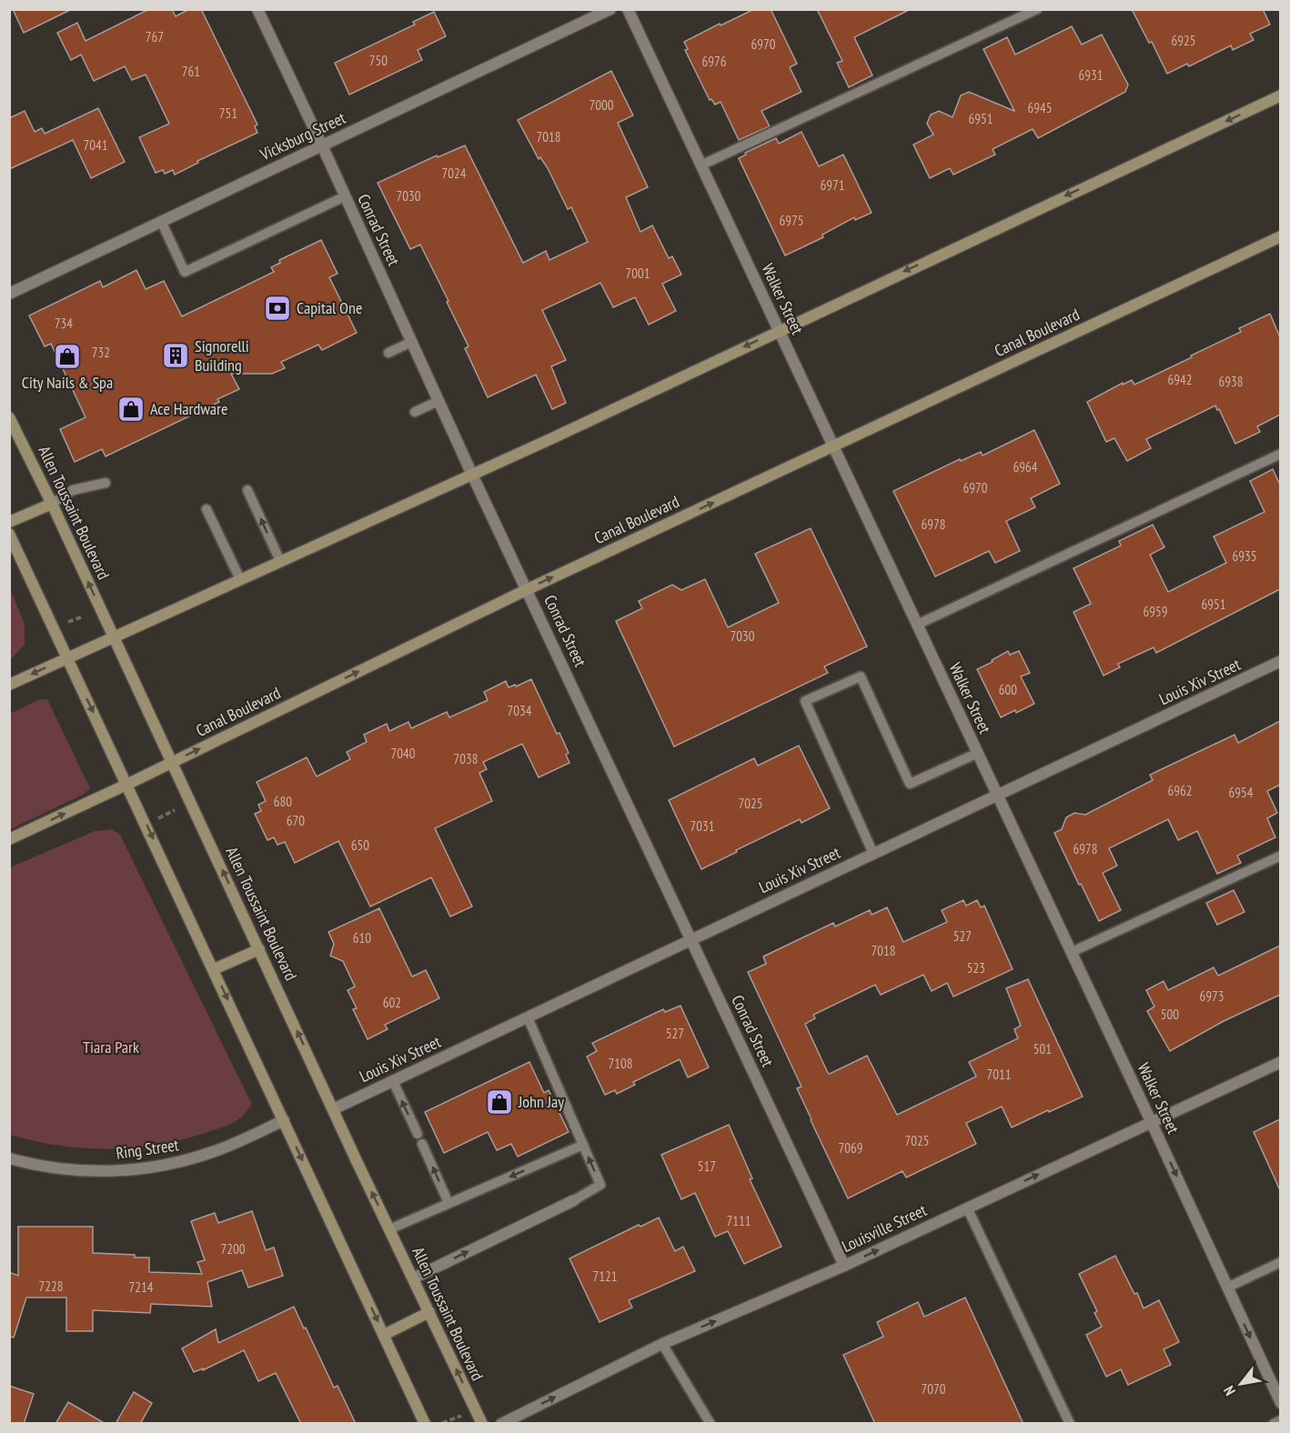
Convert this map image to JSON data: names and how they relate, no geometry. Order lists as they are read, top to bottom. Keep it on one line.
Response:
{"streets":{"main road":["Canal Boulevard","Allen Toussaint Boulevard"],"street":["Vicksburg Street","Conrad Street","Walker Street","Louis Xiv Street","Ring Street","Louisville Street"]},"crossings":[["Vicksburg Street","Conrad Street"],["Conrad Street","Canal Boulevard"],["Conrad Street","Louis Xiv Street"],["Conrad Street","Louisville Street"],["Walker Street","Canal Boulevard"],["Walker Street","Louis Xiv Street"],["Walker Street","Louisville Street"],["Canal Boulevard","Allen Toussaint Boulevard"],["Allen Toussaint Boulevard","Louis Xiv Street"]],"one_way":["Canal Boulevard","Louisville Street"],"parks":["Tiara Park"],"places":{"bank":["Capital One"],"building":["Signorelli Building"],"shop":["City Nails & Spa","Ace Hardware","John Jay"]},"house_numbers":["767","6925","6970","750","6976","761","6931","7000","6945","751","6951","7018","7041","7024","6971","7030","6975","7001","734","732","6942","6938","6964","6970","6978","6935","6951","6959","7030","600","7034","7040","7038","6962","6954","680","7025","670","7031","650","6978","527","610","7018","523","6973","602","500","527","501","7108","7011","7025","7069","517","7111","7200","7121","7228","7214","7070"],"north":"bottom left"}
